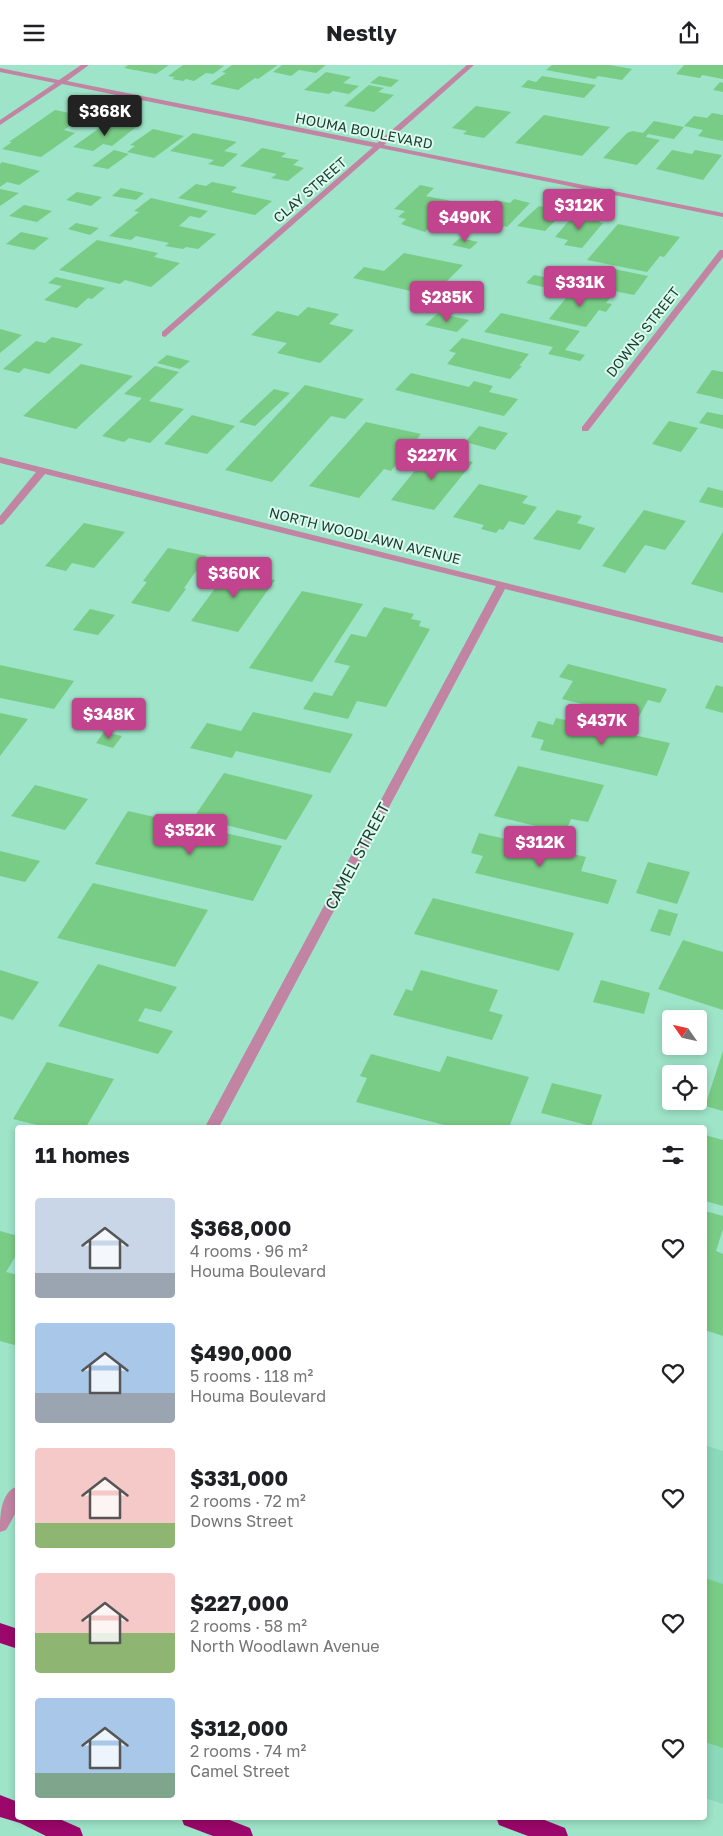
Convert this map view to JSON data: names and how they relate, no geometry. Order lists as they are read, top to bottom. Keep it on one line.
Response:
{"streets":{"street":["HOUMA BOULEVARD","CLAY STREET","DOWNS STREET","NORTH WOODLAWN AVENUE","CAMEL STREET"]},"crossings":[["HOUMA BOULEVARD","CLAY STREET"],["NORTH WOODLAWN AVENUE","CAMEL STREET"]],"north":"top left","page":{"header":"Nestly","price":["$368K","$312K","$490K","$331K","$285K","$227K","$360K","$348K","$437K","$352K","$312K"],"heading":"11 homes","list":[{"name":"$368,000","note":"4 rooms · 96 m² · Houma Boulevard"},{"name":"$490,000","note":"5 rooms · 118 m² · Houma Boulevard"},{"name":"$331,000","note":"2 rooms · 72 m² · Downs Street"},{"name":"$227,000","note":"2 rooms · 58 m² · North Woodlawn Avenue"},{"name":"$312,000","note":"2 rooms · 74 m² · Camel Street"}]}}
